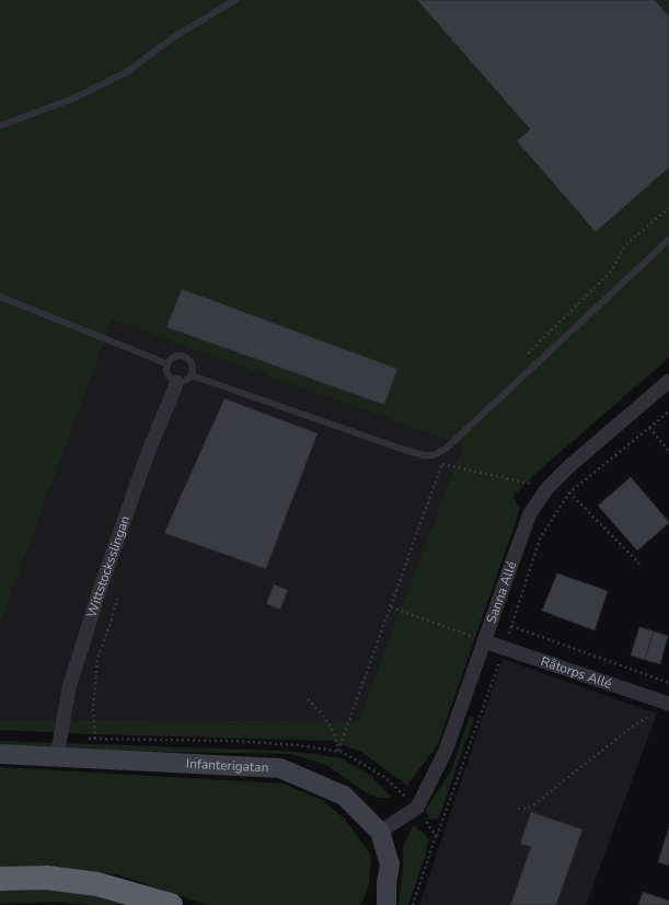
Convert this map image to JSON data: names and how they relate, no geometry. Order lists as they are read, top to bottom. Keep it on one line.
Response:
{"streets":{"street":["Wittstocksslingan","Sanna Allé","Råtorps Allé","Infanterigatan"]},"crossings":[["Wittstocksslingan","Infanterigatan"],["Sanna Allé","Råtorps Allé"],["Sanna Allé","Infanterigatan"]]}
